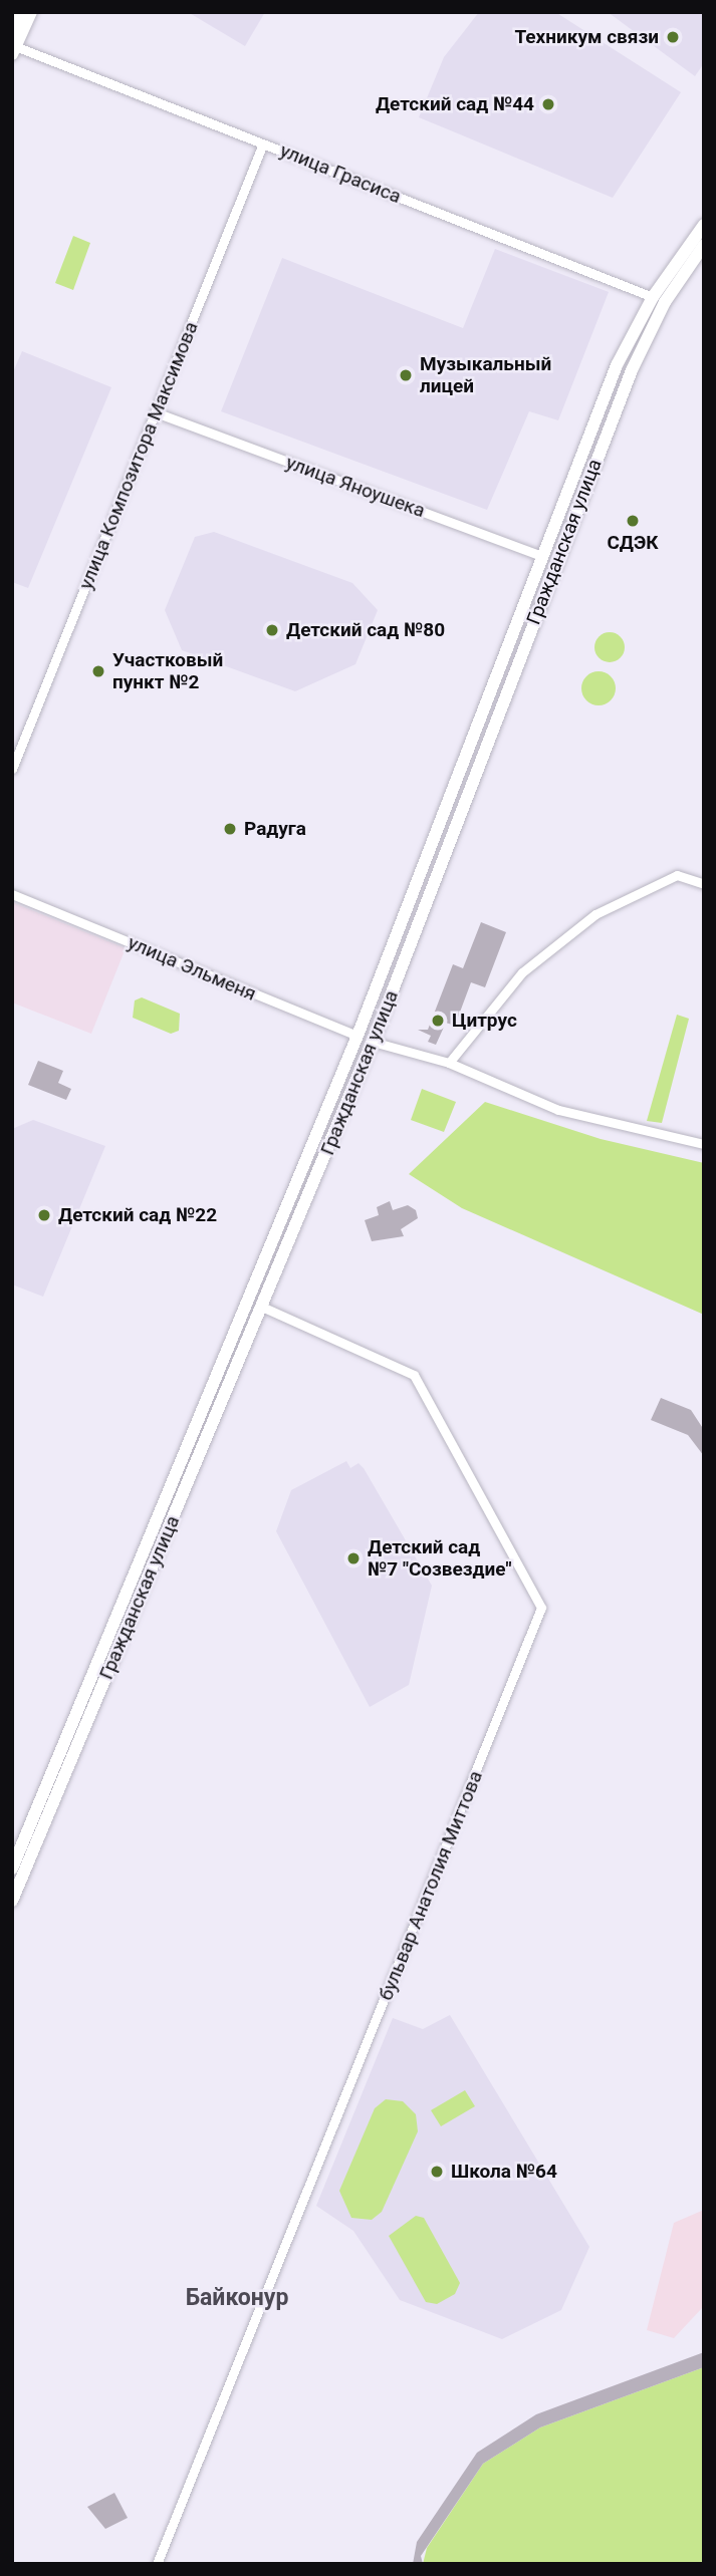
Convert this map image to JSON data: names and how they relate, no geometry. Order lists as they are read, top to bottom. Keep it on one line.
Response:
{"streets":{"main road":["улица Яноушека","Гражданская улица","улица Эльменя"],"street":["улица Грасиса","улица Композитора Максимова","бульвар Анатолия Миттова"]},"crossings":[["улица Грасиса","улица Композитора Максимова"],["улица Грасиса","Гражданская улица"],["улица Композитора Максимова","улица Яноушека"],["улица Яноушека","Гражданская улица"],["Гражданская улица","улица Эльменя"],["Гражданская улица","бульвар Анатолия Миттова"]],"districts":["Байконур"],"places":["Техникум связи","Детский сад №44","Музыкальный лицей","СДЭК","Детский сад №80","Участковый пункт №2","Радуга","Цитрус","Детский сад №22","Детский сад №7 \"Созвездие\"","Школа №64"]}
